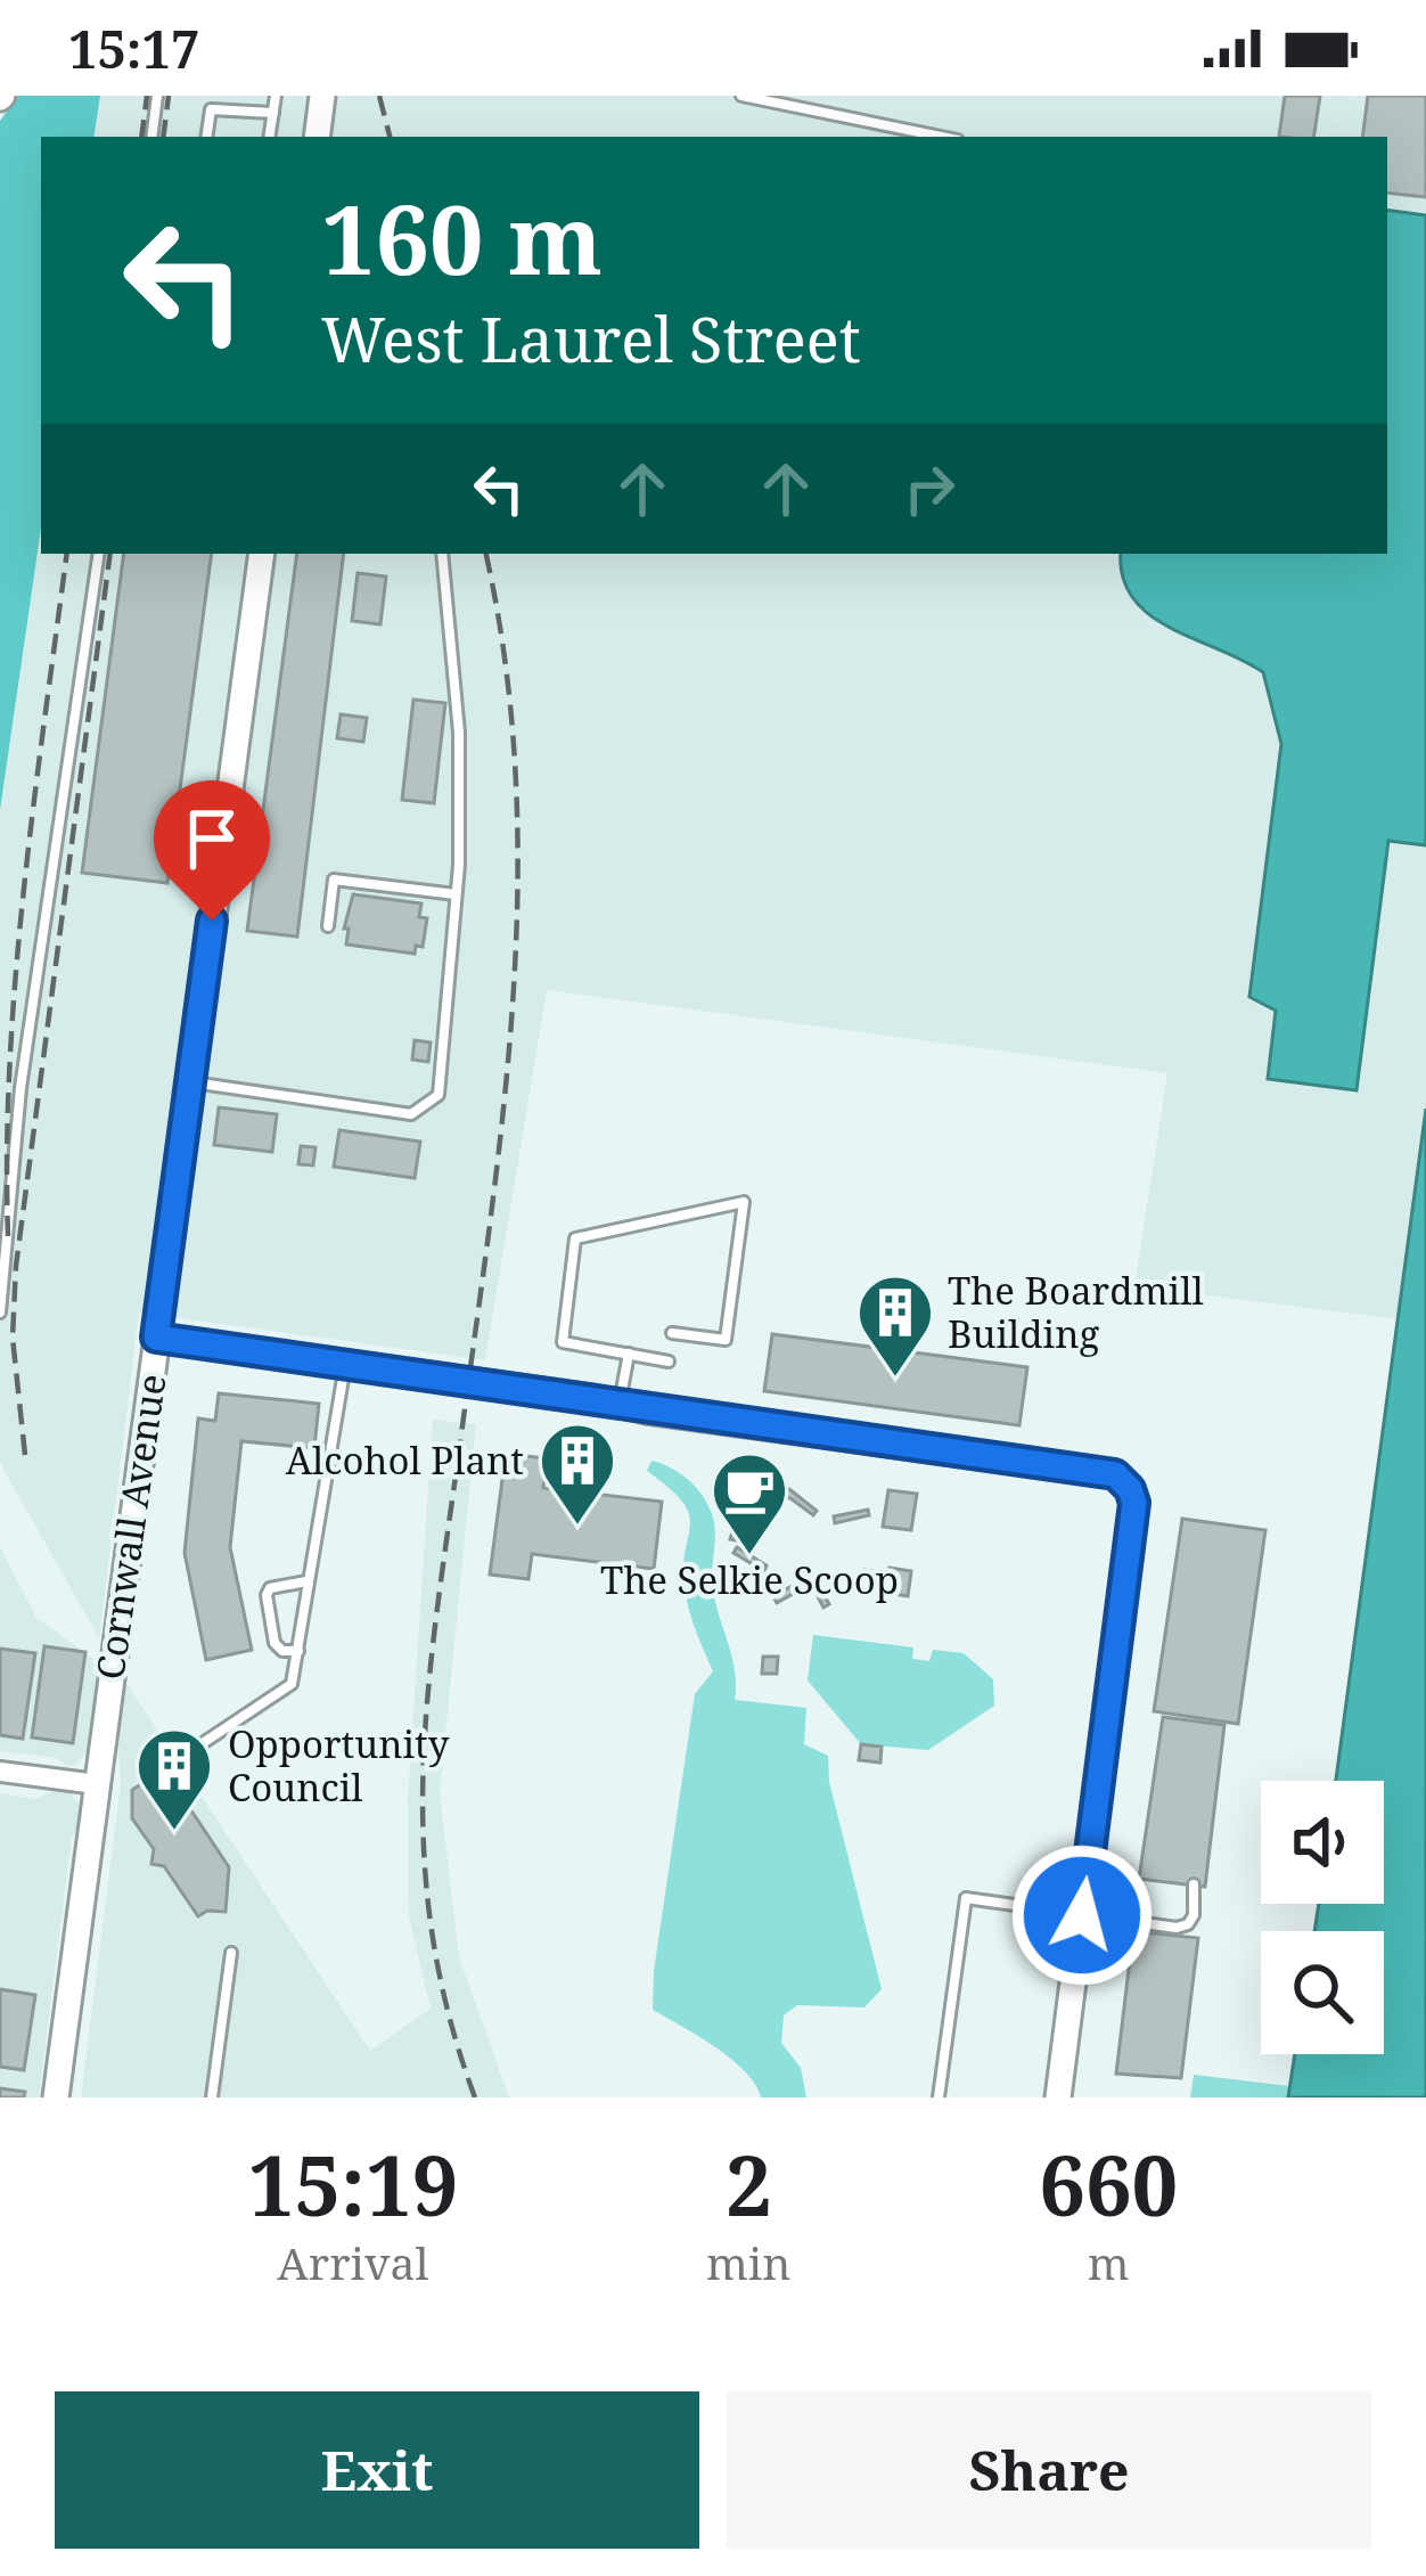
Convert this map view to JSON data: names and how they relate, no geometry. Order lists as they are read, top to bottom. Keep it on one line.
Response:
{"streets":{"street":["Cornwall Avenue"]},"places":{"building":["The Boardmill Building","Alcohol Plant","Opportunity Council"],"cafe":["The Selkie Scoop"]},"page":{"status":"15:17","turn":["160 m","West Laurel Street"],"eta":["15:19","Arrival","2","min","660","m"],"buttons":["Exit","Share"]}}
